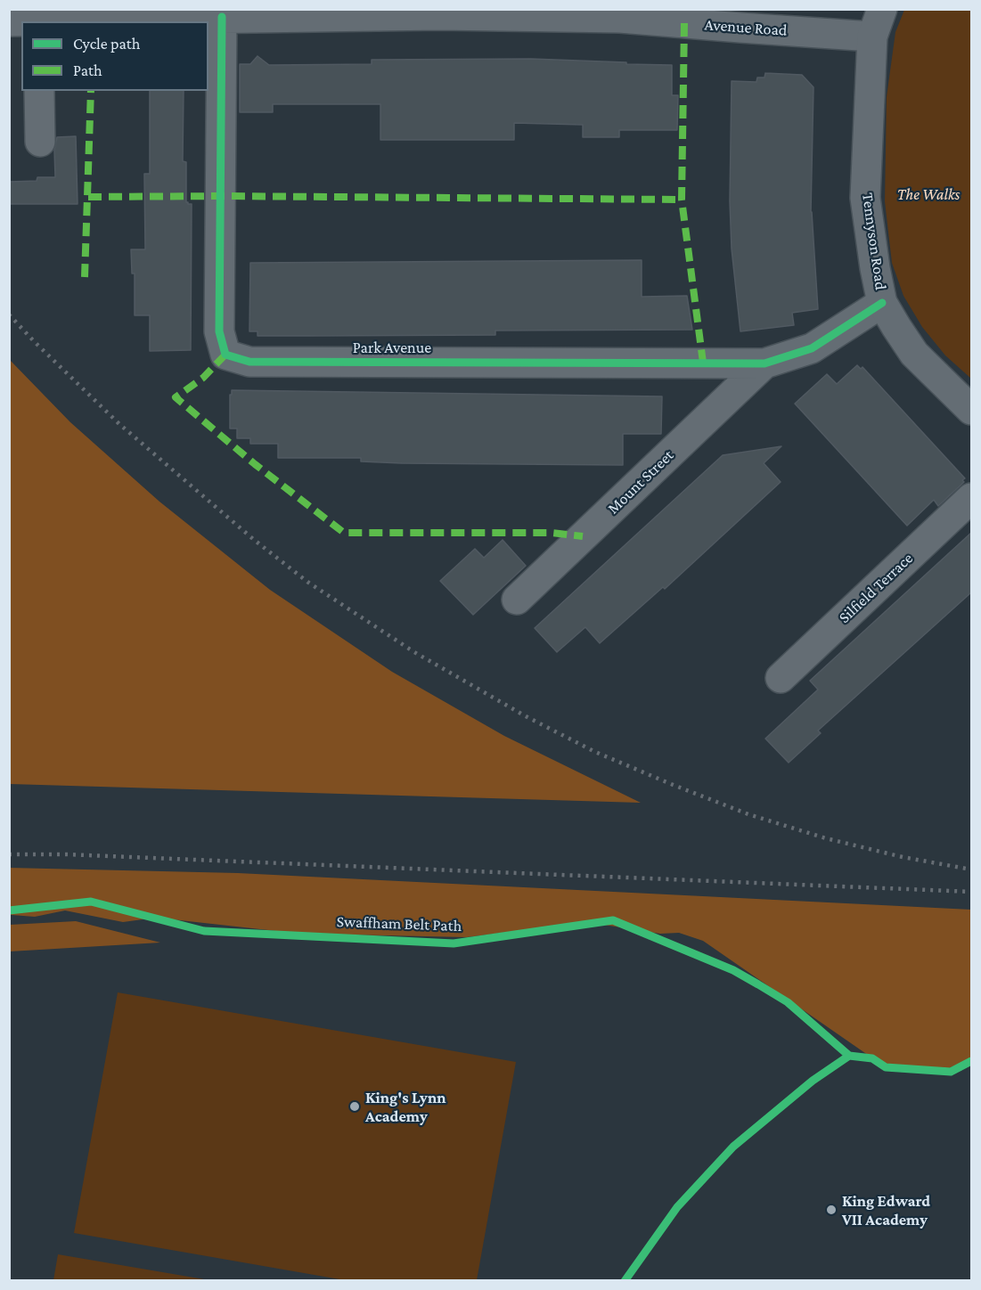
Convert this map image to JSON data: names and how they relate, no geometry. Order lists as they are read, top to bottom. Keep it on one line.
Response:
{"streets":{"street":["Avenue Road","Tennyson Road","Park Avenue","Mount Street","Silfield Terrace"],"cycle path":["Swaffham Belt Path"]},"crossings":[["Avenue Road","Tennyson Road"],["Avenue Road","Park Avenue"],["Tennyson Road","Park Avenue"],["Park Avenue","Mount Street"]],"parks":["The Walks"],"places":["King's Lynn Academy","King Edward VII Academy"],"legend":["Cycle path","Path"]}
